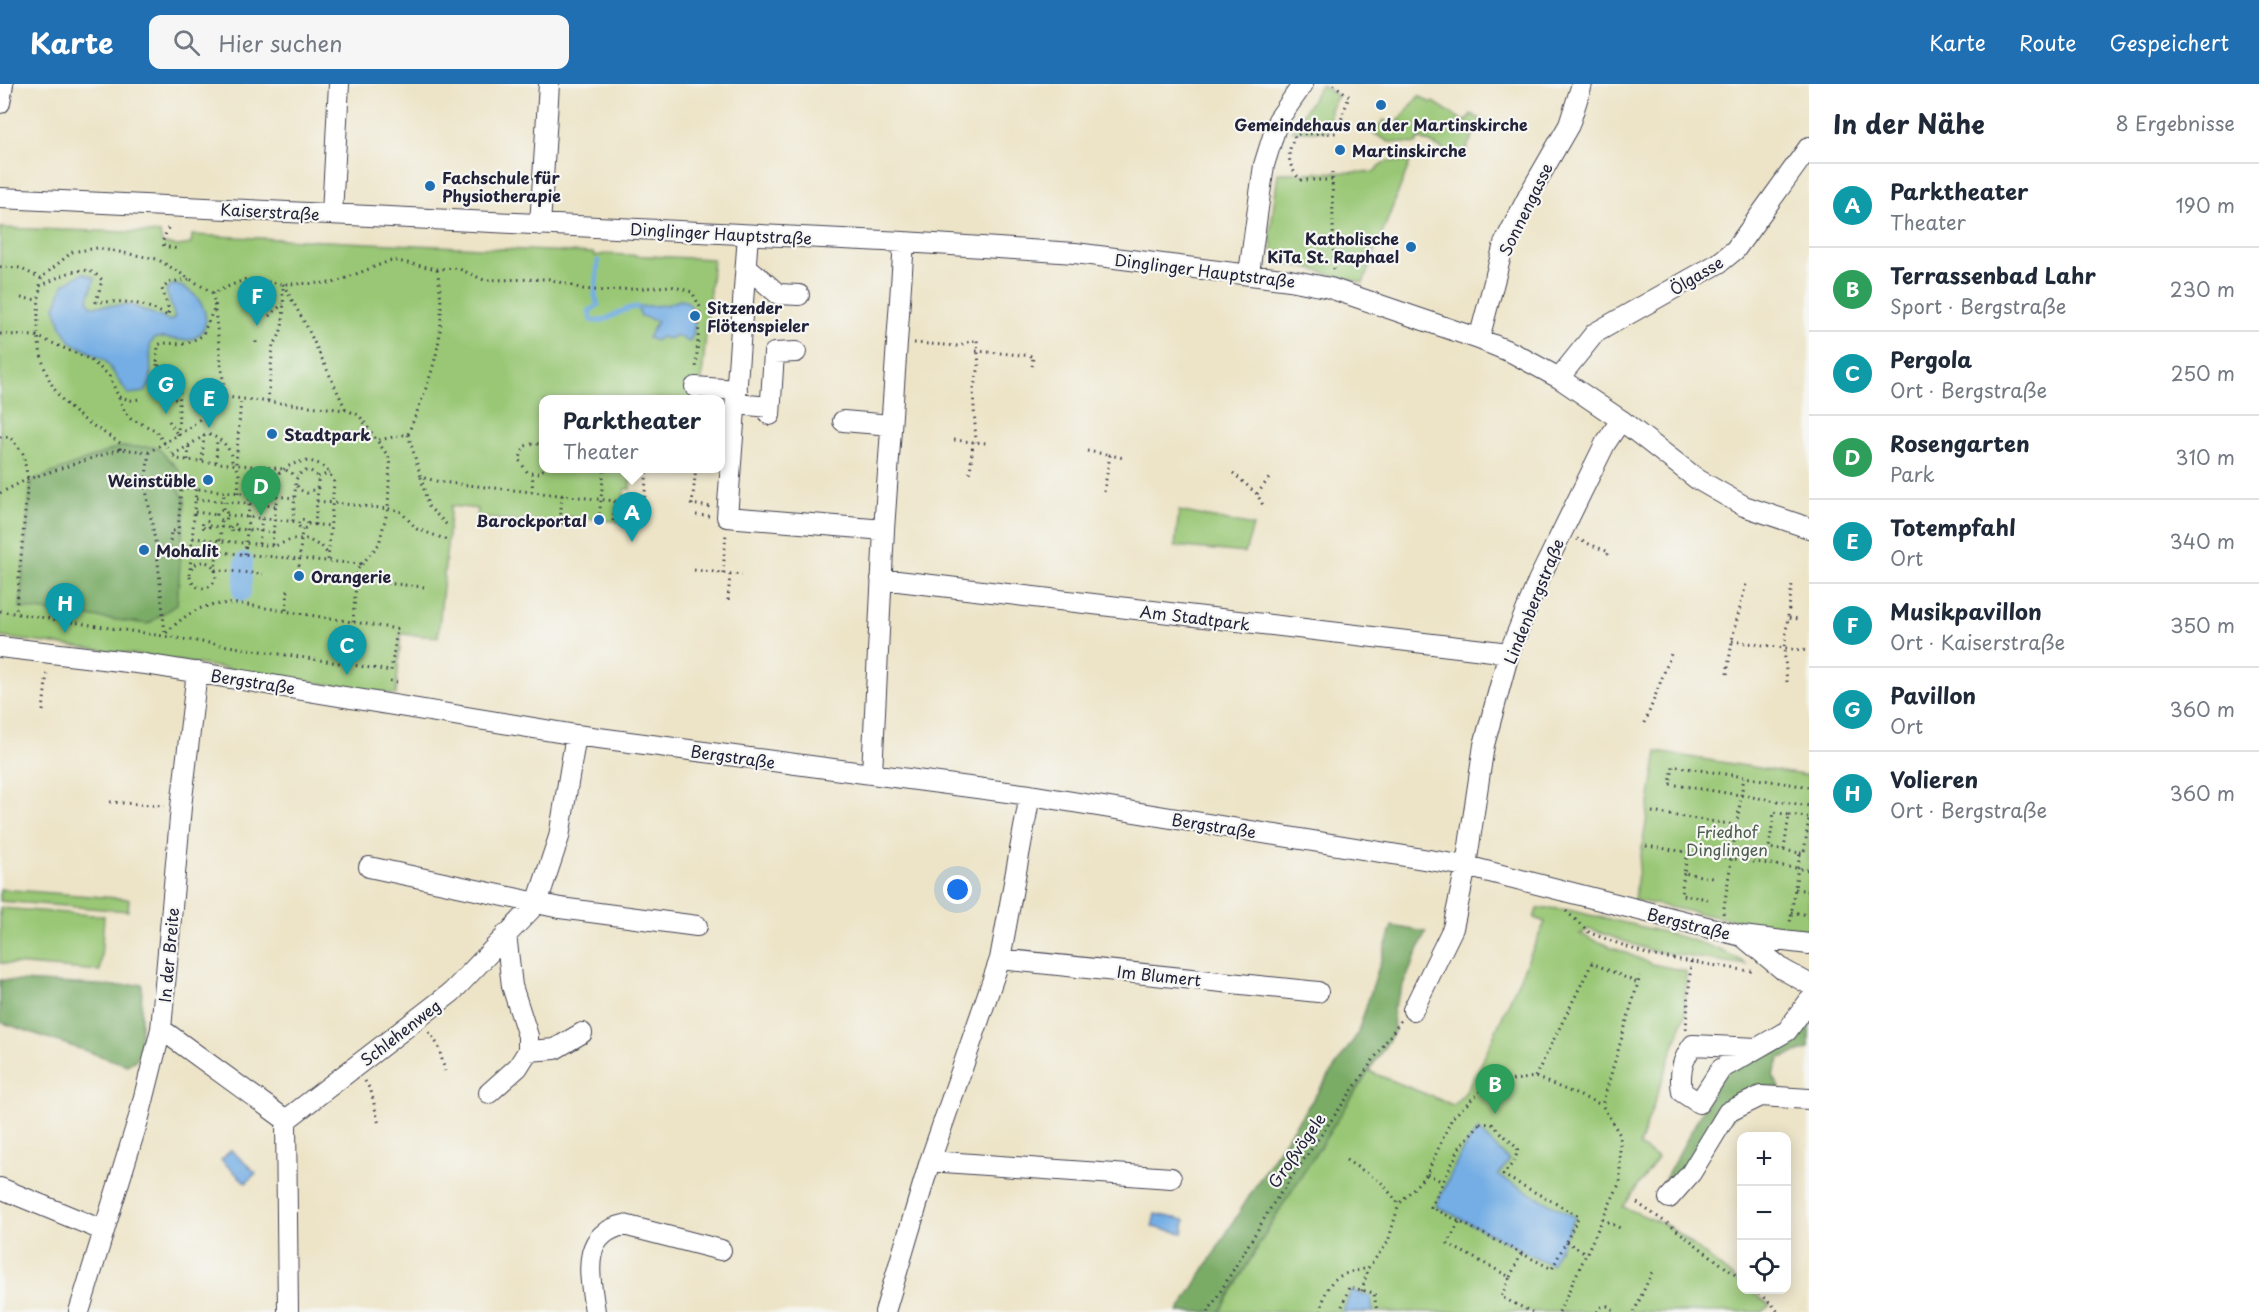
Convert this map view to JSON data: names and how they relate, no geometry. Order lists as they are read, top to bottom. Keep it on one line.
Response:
{"streets":{"street":["Sonnengasse","Kaiserstraße","Dinglinger Hauptstraße","Ölgasse","Lindenbergstraße","Am Stadtpark","Bergstraße","In der Breite","Im Blumert","Schlehenweg"],"path":["Großvögele"]},"crossings":[["Sonnengasse","Dinglinger Hauptstraße"],["Kaiserstraße","Dinglinger Hauptstraße"],["Dinglinger Hauptstraße","Ölgasse"],["Dinglinger Hauptstraße","Lindenbergstraße"],["Lindenbergstraße","Am Stadtpark"],["Lindenbergstraße","Bergstraße"],["Bergstraße","In der Breite"],["Bergstraße","Schlehenweg"]],"parks":["Friedhof Dinglingen"],"places":["Gemeindehaus an der Martinskirche","Martinskirche","Fachschule für Physiotherapie","Katholische KiTa St. Raphael","Sitzender Flötenspieler","Stadtpark","Weinstüble","Barockportal","Mohalit","Orangerie"],"page":{"header":"Karte","search":"Hier suchen","nav":["Karte","Route","Gespeichert"],"heading":["In der Nähe","8 Ergebnisse"],"list":[{"mark":"A","name":"Parktheater","note":"Theater","value":"190 m"},{"mark":"B","name":"Terrassenbad Lahr","note":"Sport · Bergstraße","value":"230 m"},{"mark":"C","name":"Pergola","note":"Ort · Bergstraße","value":"250 m"},{"mark":"D","name":"Rosengarten","note":"Park","value":"310 m"},{"mark":"E","name":"Totempfahl","note":"Ort","value":"340 m"},{"mark":"F","name":"Musikpavillon","note":"Ort · Kaiserstraße","value":"350 m"},{"mark":"G","name":"Pavillon","note":"Ort","value":"360 m"},{"mark":"H","name":"Volieren","note":"Ort · Bergstraße","value":"360 m"}],"pins":["F","G","E","D","A","H","C","B"],"popup":["Parktheater","Theater"],"map_buttons":["+","−"]}}
